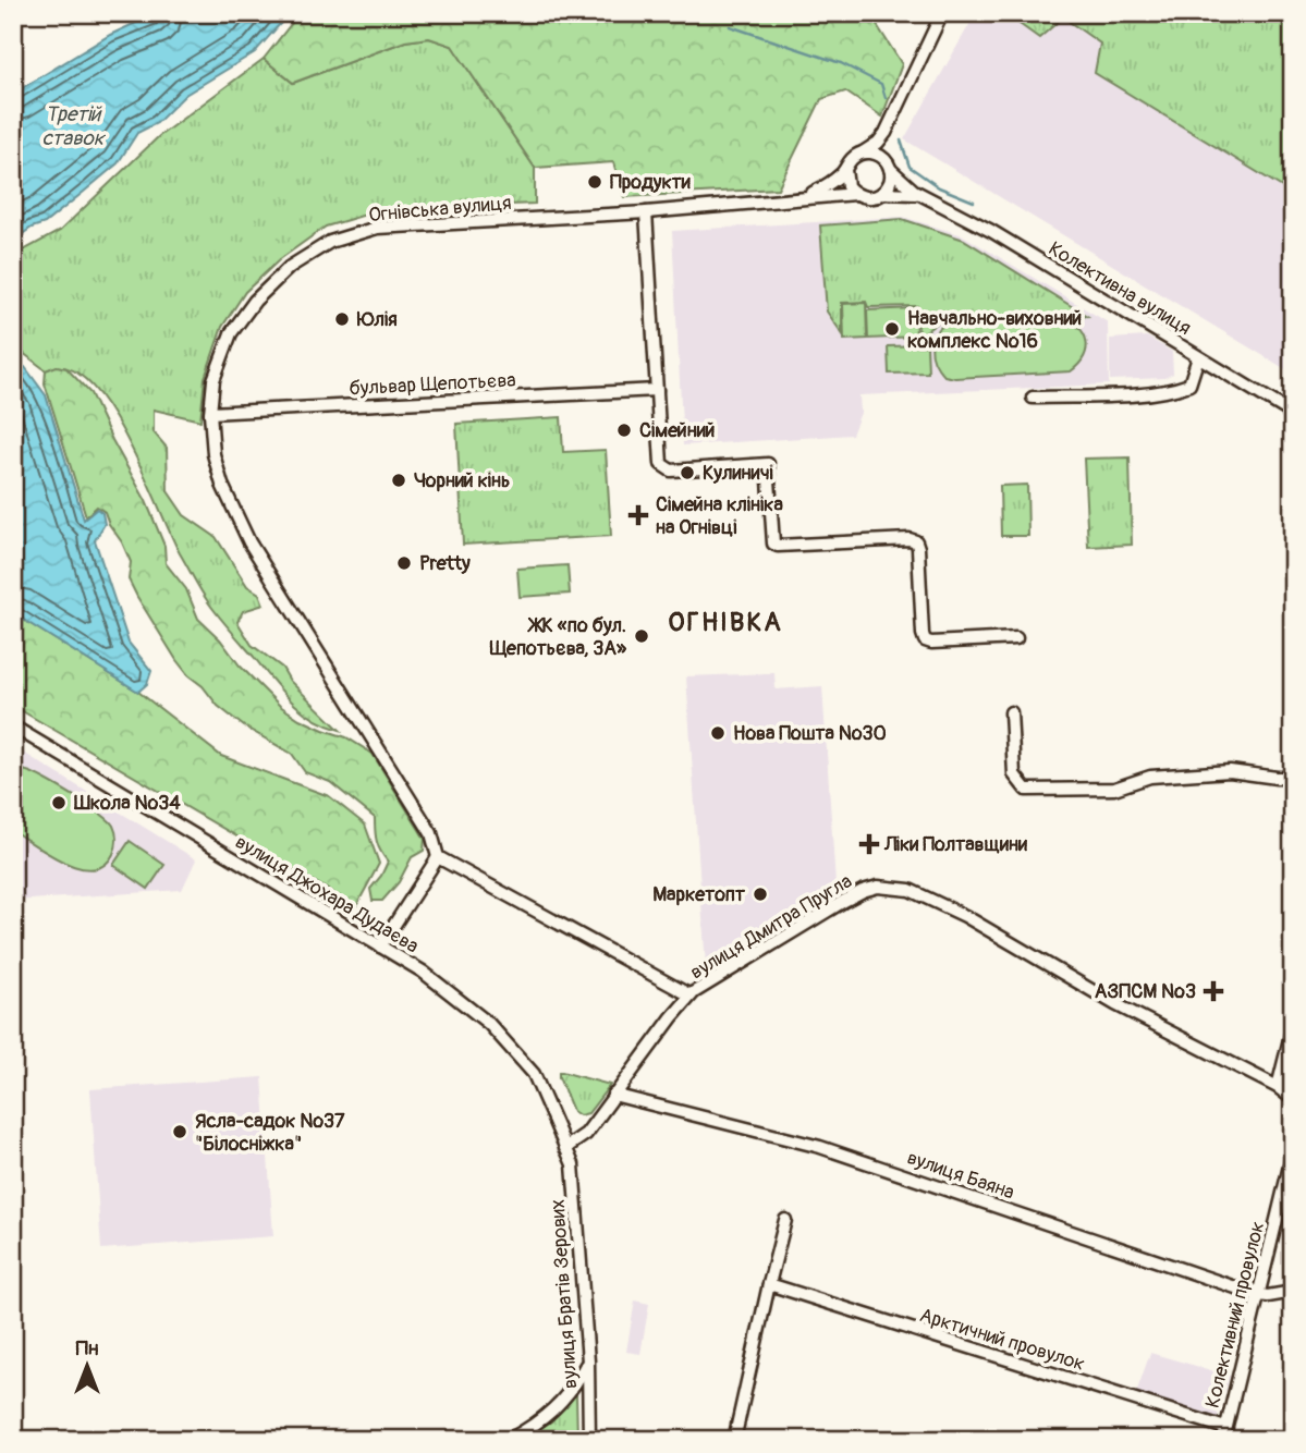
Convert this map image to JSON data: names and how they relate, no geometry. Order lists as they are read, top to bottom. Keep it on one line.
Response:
{"streets":{"street":["Огнівська вулиця","Колективна вулиця","бульвар Щепотьєва","вулиця Джохара Дудаєва","вулиця Дмитра Пругла","вулиця Баяна","вулиця Братів Зерових","Колективний провулок","Арктичний провулок"]},"crossings":[["Огнівська вулиця","Колективна вулиця"],["Огнівська вулиця","бульвар Щепотьєва"],["Огнівська вулиця","вулиця Дмитра Пругла"],["вулиця Джохара Дудаєва","вулиця Дмитра Пругла"],["вулиця Джохара Дудаєва","вулиця Братів Зерових"],["вулиця Дмитра Пругла","вулиця Баяна"],["вулиця Дмитра Пругла","вулиця Братів Зерових"],["вулиця Баяна","Колективний провулок"],["Колективний провулок","Арктичний провулок"]],"districts":["ОГНІВКА"],"water":["Третій ставок"],"places":{"other":["Продукти","Юлія","Навчально-виховний комплекс №16","Сімейний","Кулиничі","Чорний кінь","Pretty","ЖК «по бул. Щепотьєва, 3А»","Нова Пошта №30","Школа №34","Маркетопт","Ясла-садок №37 \"Білосніжка\""],"health":["Сімейна клініка на Огнівці","Ліки Полтавщини","АЗПСМ №3"]},"north":"top"}
